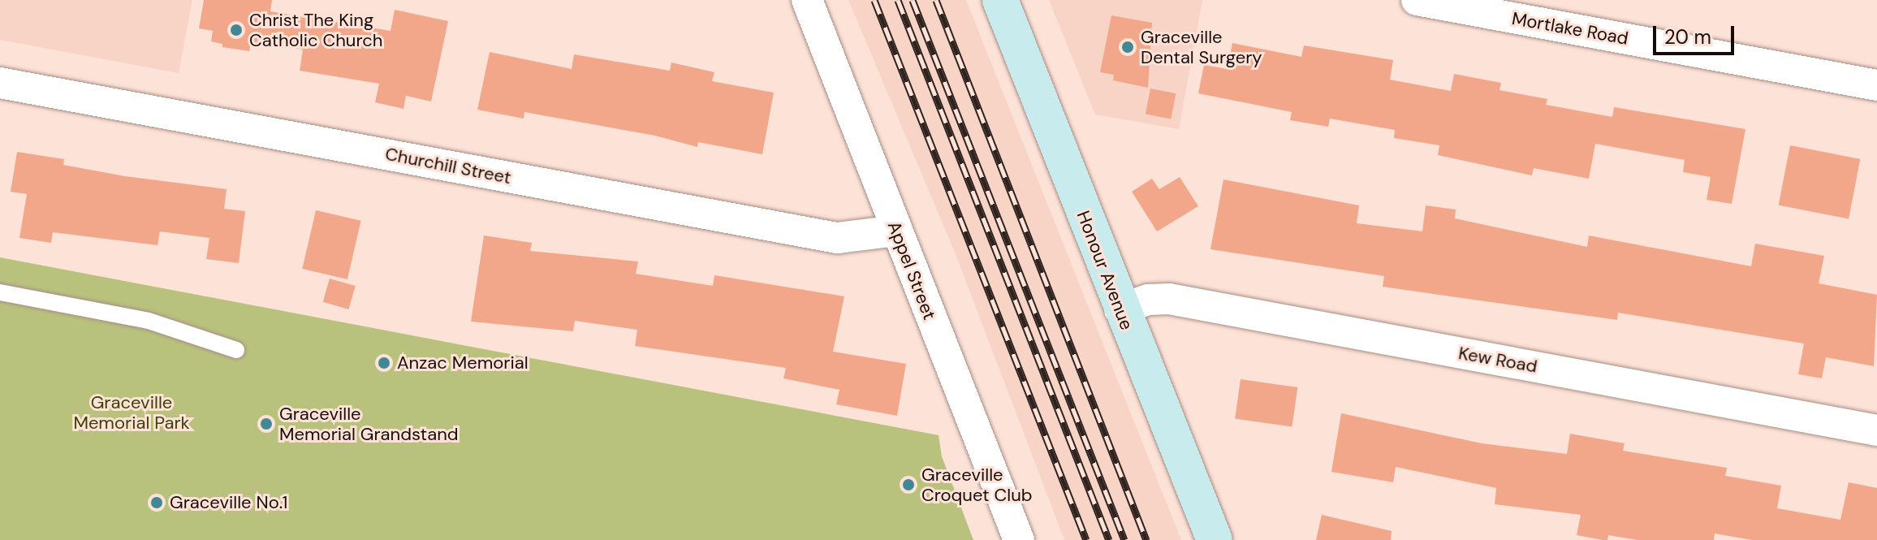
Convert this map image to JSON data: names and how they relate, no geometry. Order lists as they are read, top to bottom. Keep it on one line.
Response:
{"streets":{"main road":["Honour Avenue"],"street":["Mortlake Road","Churchill Street","Appel Street","Kew Road"]},"crossings":[["Churchill Street","Appel Street"],["Honour Avenue","Kew Road"]],"parks":["Graceville Memorial Park"],"places":["Christ The King Catholic Church","Graceville Dental Surgery","Anzac Memorial","Graceville Memorial Grandstand","Graceville Croquet Club","Graceville No.1"],"scale_bar":"20 m"}
